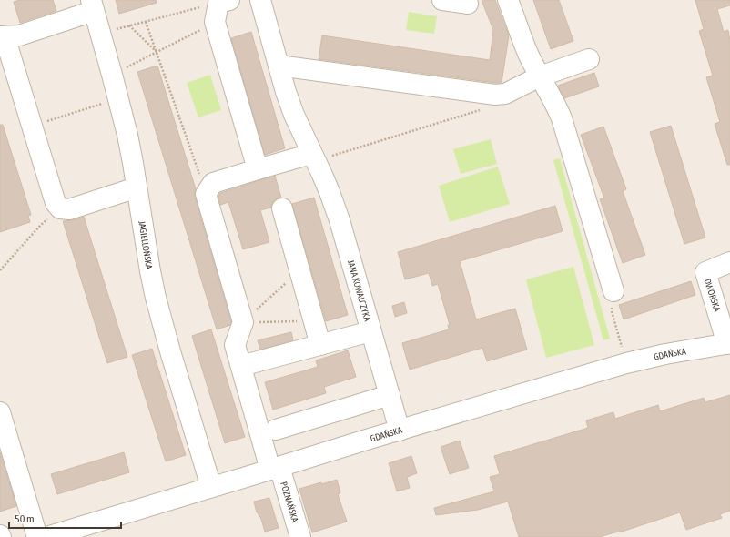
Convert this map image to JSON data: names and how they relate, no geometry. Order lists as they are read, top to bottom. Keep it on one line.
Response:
{"streets":{"street":["JAGIELLOŃSKA","JANA KOWALCZYKA","DWORSKA","GDAŃSKA","POZNAŃSKA"]},"crossings":[["JAGIELLOŃSKA","GDAŃSKA"],["JANA KOWALCZYKA","GDAŃSKA"],["DWORSKA","GDAŃSKA"],["GDAŃSKA","POZNAŃSKA"]],"scale_bar":"50 m"}
